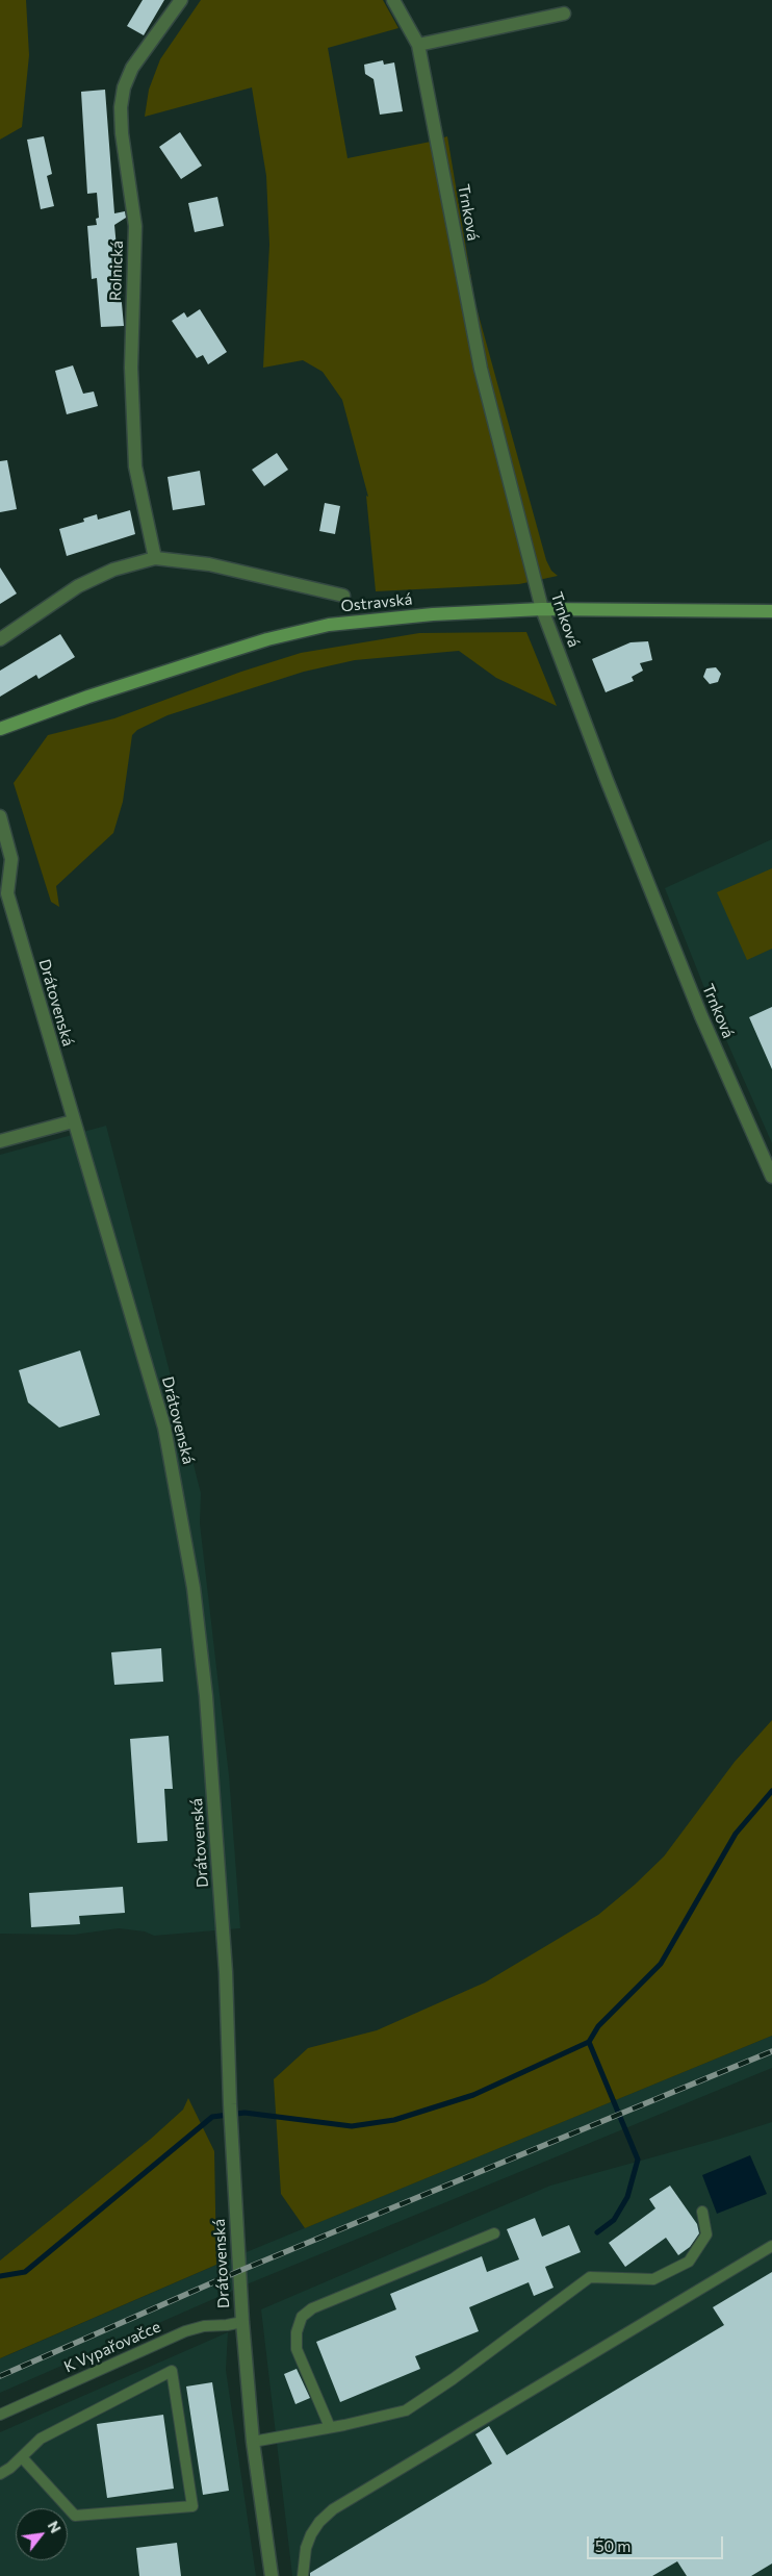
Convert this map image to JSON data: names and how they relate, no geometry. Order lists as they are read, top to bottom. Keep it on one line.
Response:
{"streets":{"main road":["Ostravská"],"street":["Trnková","Rolnická","Drátovenská"],"lane":["K Vypařovačce"]},"crossings":[["Trnková","Ostravská"],["Rolnická","Ostravská"],["Drátovenská","K Vypařovačce"]],"scale_bar":"50 m","north":"top right"}
